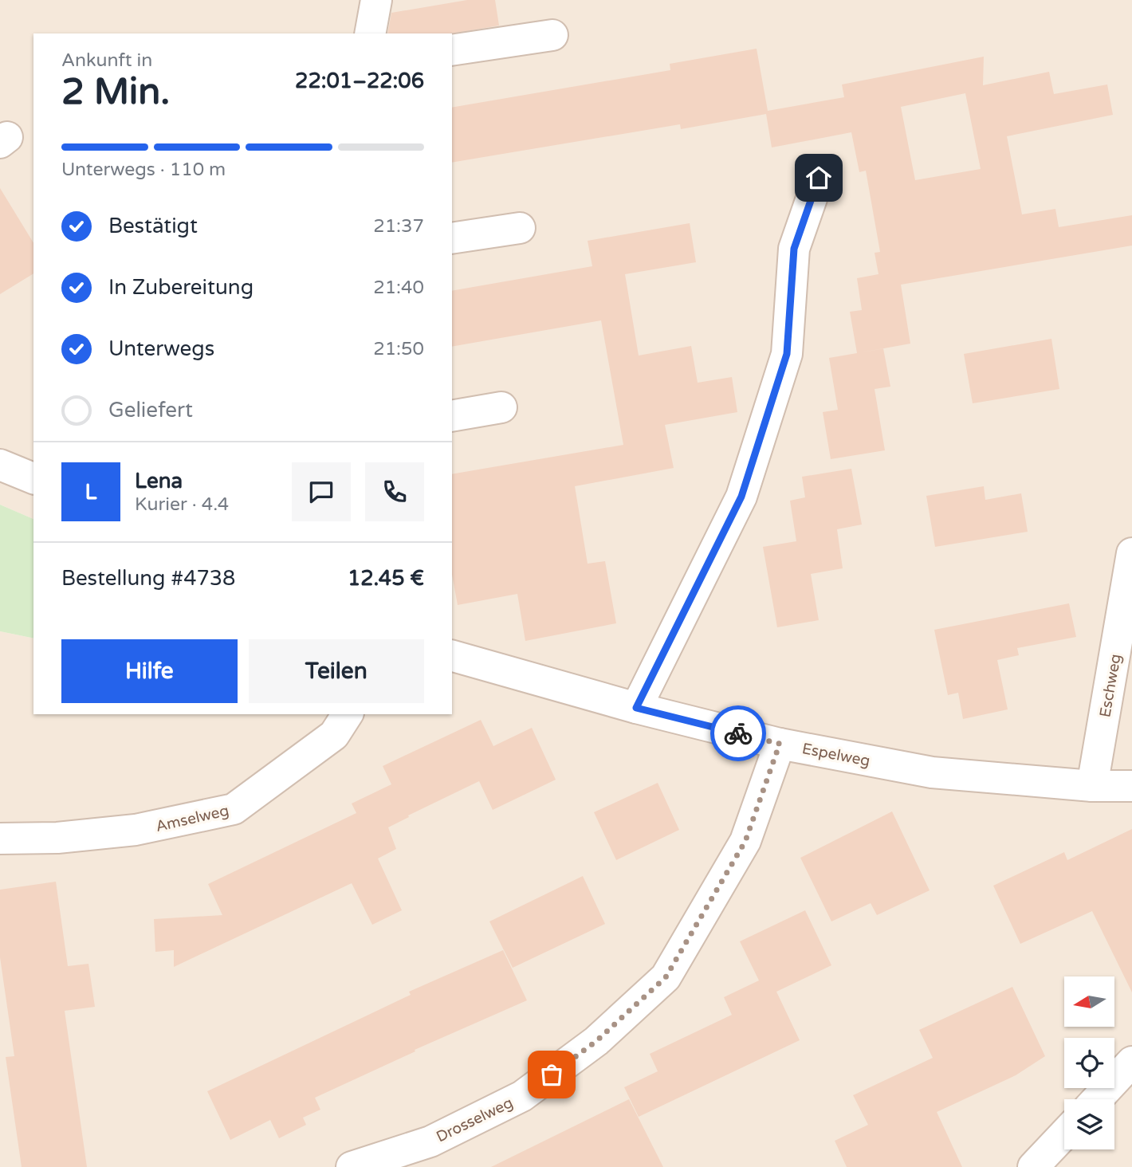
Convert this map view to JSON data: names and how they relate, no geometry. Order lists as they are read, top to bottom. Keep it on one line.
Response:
{"streets":{"street":["Eschweg","Espelweg","Amselweg","Drosselweg"]},"crossings":[["Eschweg","Espelweg"],["Espelweg","Drosselweg"]],"north":"left","page":{"heading":["2 Min.","Ankunft in","22:01–22:06"],"panel":["Lena","Kurier · 4.4","Bestellung #4738","12.45 €"],"bar":"Unterwegs · 110 m","list":[["Bestätigt","21:37"],["In Zubereitung","21:40"],["Unterwegs","21:50"],"Geliefert"],"round":"L","buttons":["Hilfe","Teilen"]}}
